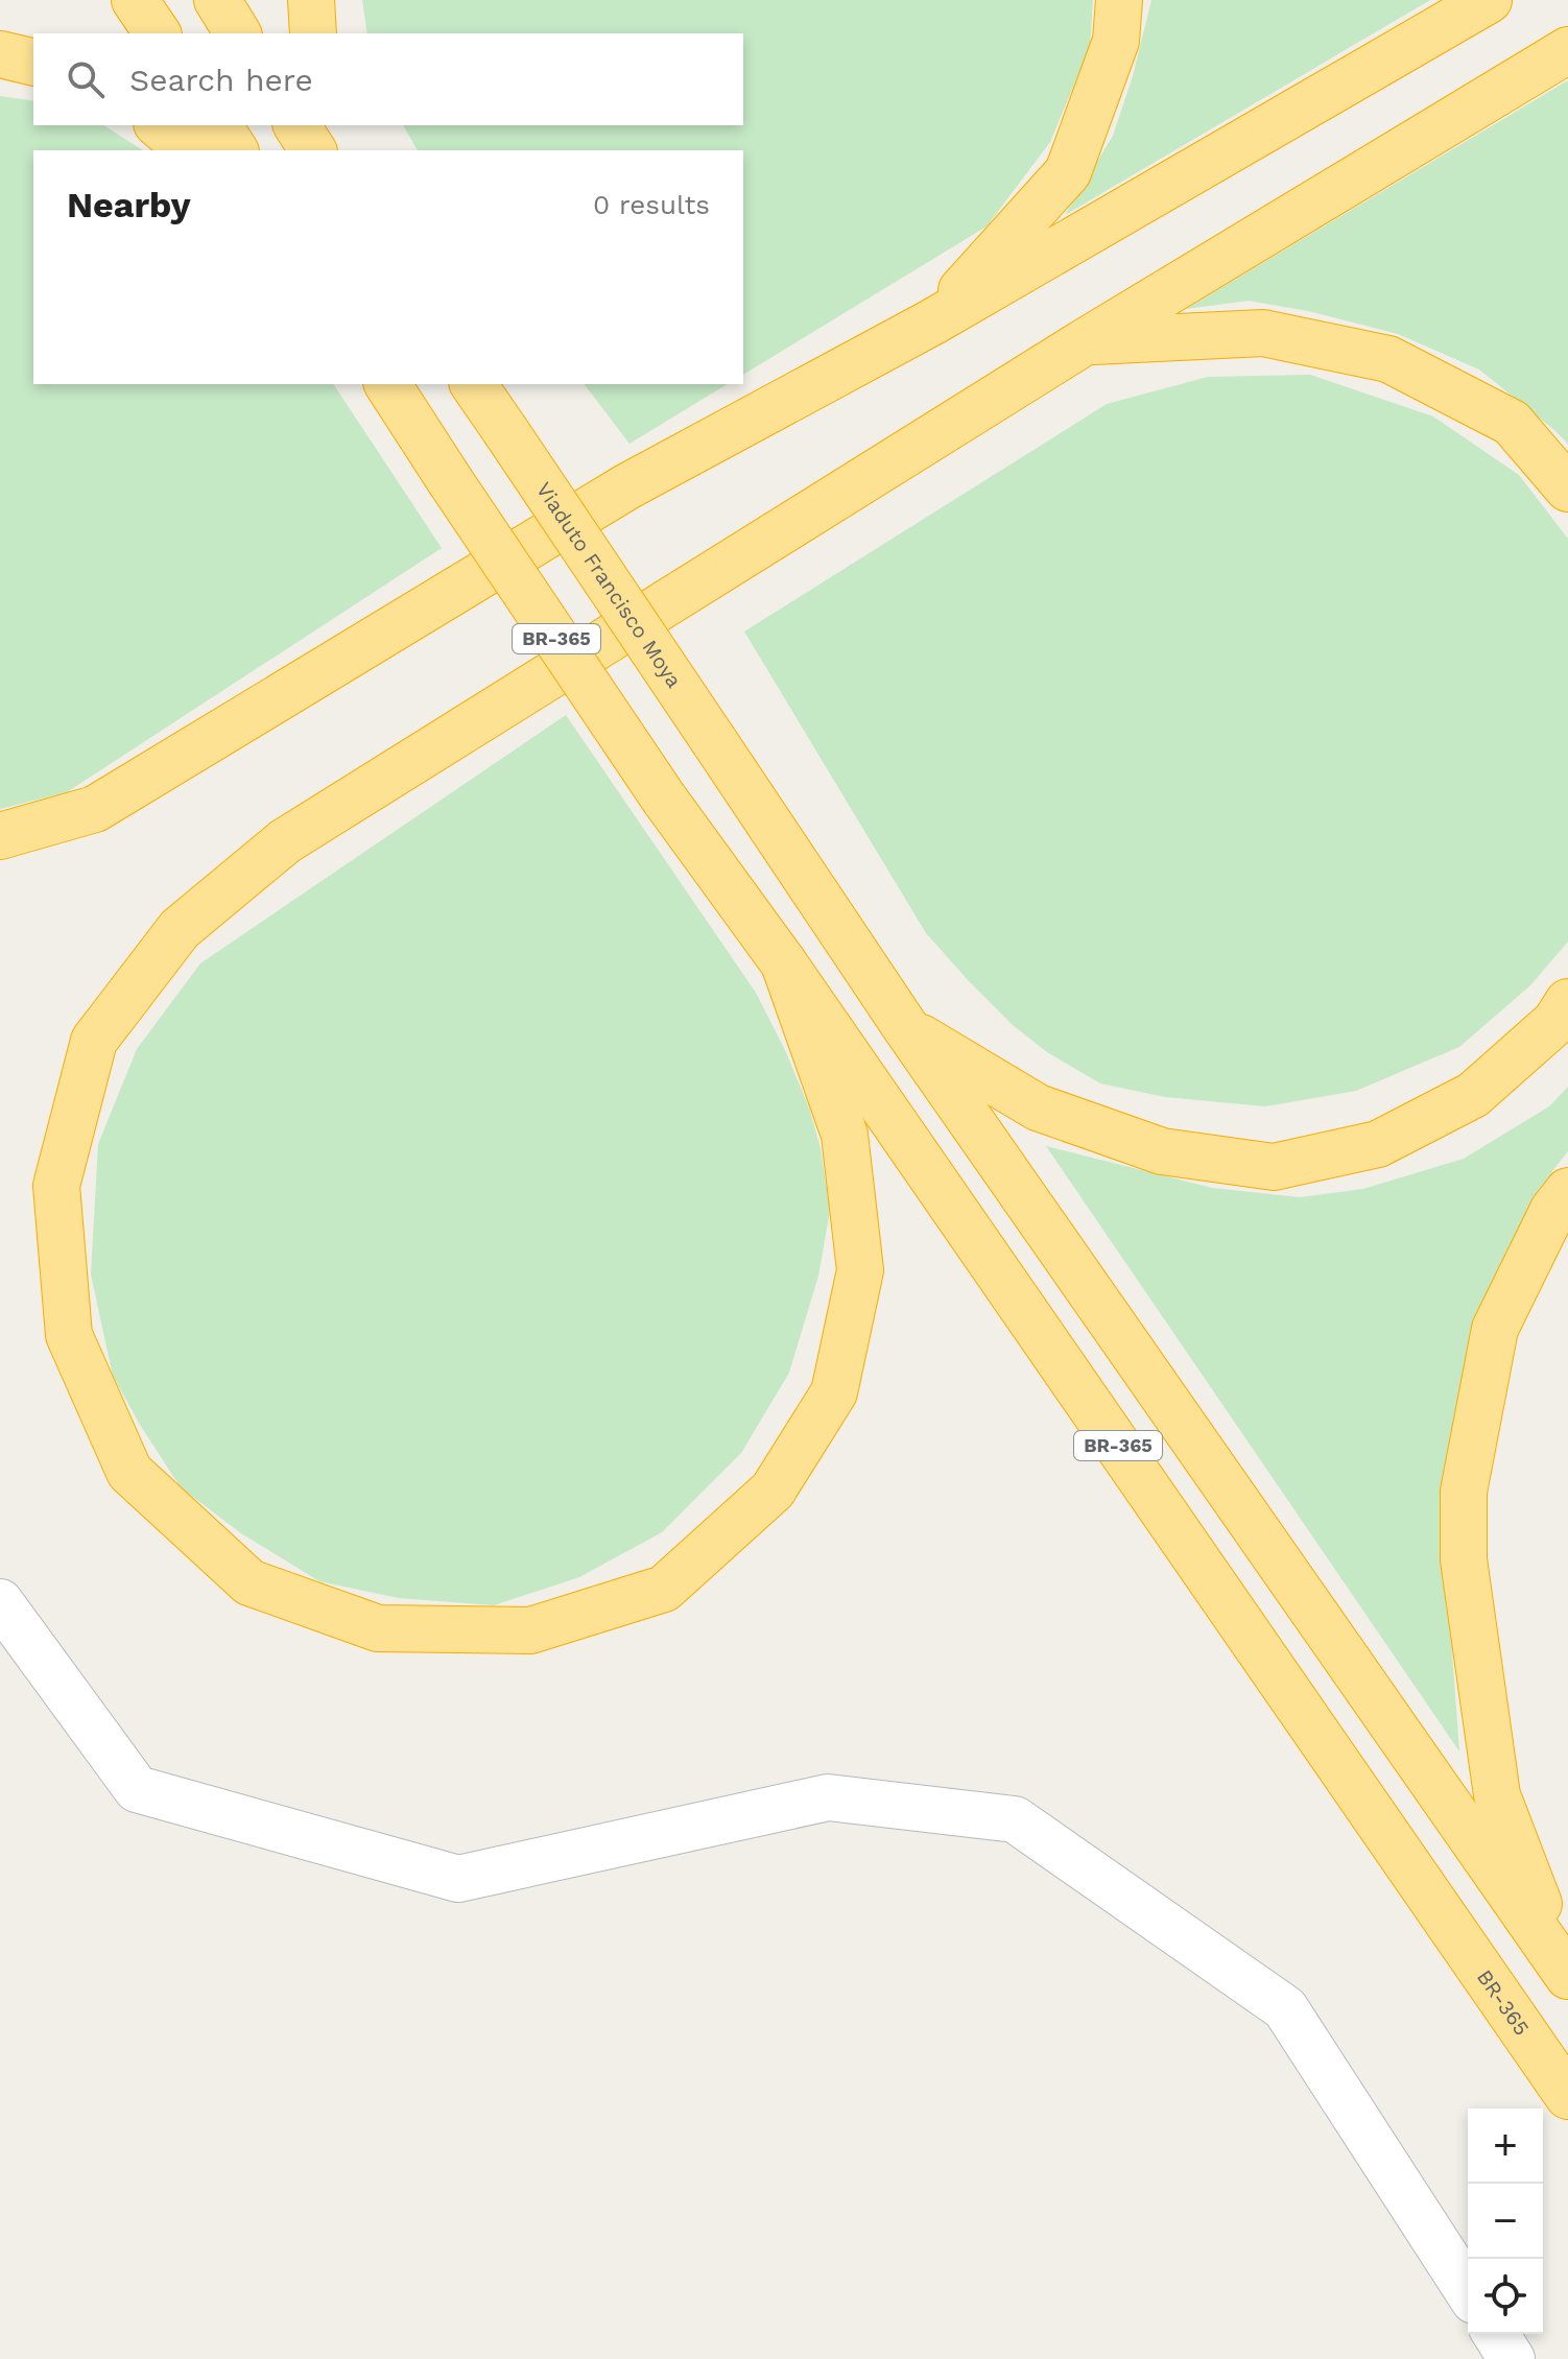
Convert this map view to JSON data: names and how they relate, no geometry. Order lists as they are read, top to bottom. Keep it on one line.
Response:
{"streets":{"highway":["Viaduto Francisco Moya","BR-365"]},"crossings":[["Viaduto Francisco Moya","BR-365"]],"page":{"search":"Search here","heading":["Nearby","0 results"],"map_buttons":["+","−"]}}
